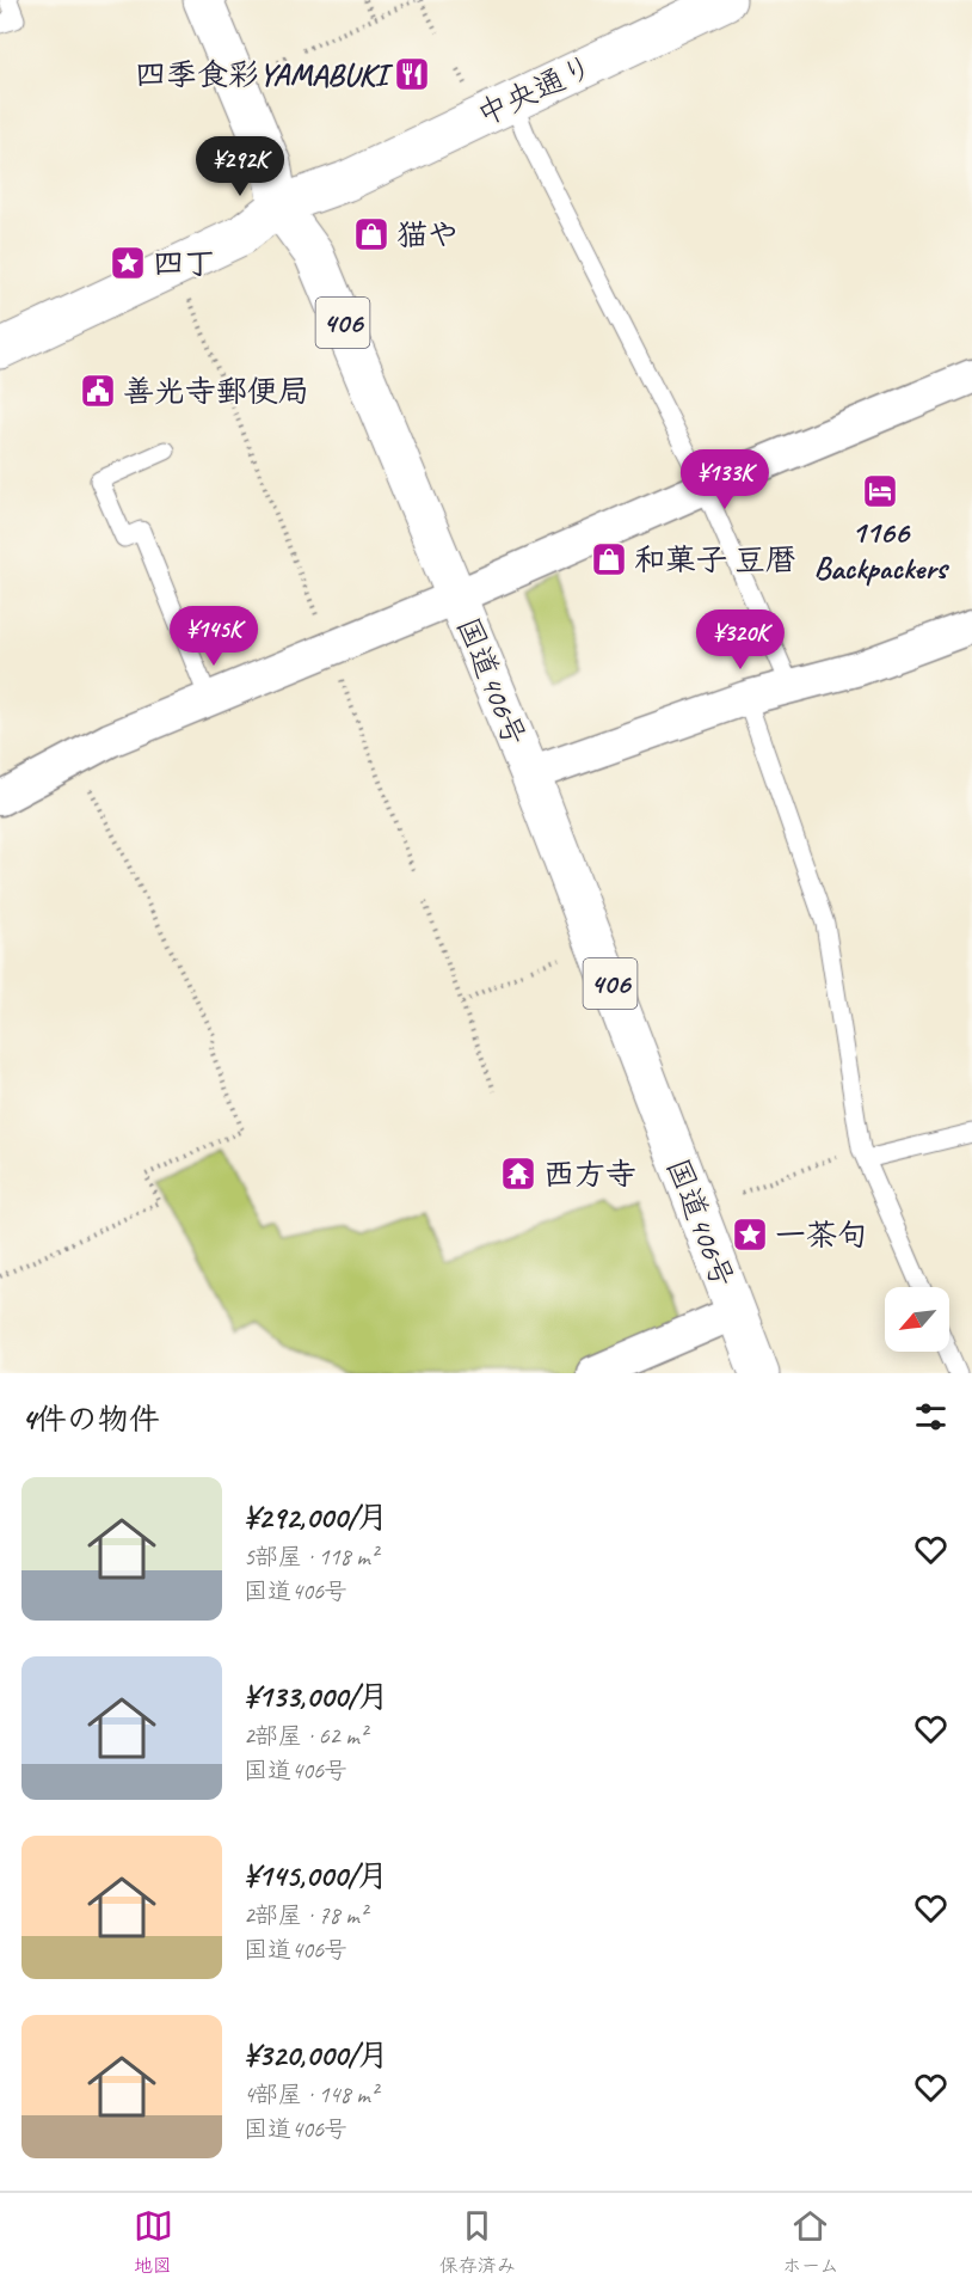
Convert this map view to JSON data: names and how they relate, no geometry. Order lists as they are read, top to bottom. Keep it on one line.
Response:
{"streets":{"main road":["中央通り","406","国道406号"]},"crossings":[["中央通り","国道406号"]],"places":{"restaurant":["四季食彩YAMABUKI"],"shop":["猫や","和菓子 豆暦"],"place":["四丁","一茶句"],"public building":["善光寺郵便局"],"hotel":["1166 Backpackers"],"temple":["西方寺"]},"north":"bottom left","page":{"price":["¥292K","¥133K","¥145K","¥320K"],"heading":"4件の物件","list":[{"name":"¥292,000/月","note":"5部屋 · 118 m² · 国道406号"},{"name":"¥133,000/月","note":"2部屋 · 62 m² · 国道406号"},{"name":"¥145,000/月","note":"2部屋 · 78 m² · 国道406号"},{"name":"¥320,000/月","note":"4部屋 · 148 m² · 国道406号"}],"tabs":["地図","保存済み","ホーム"]}}
